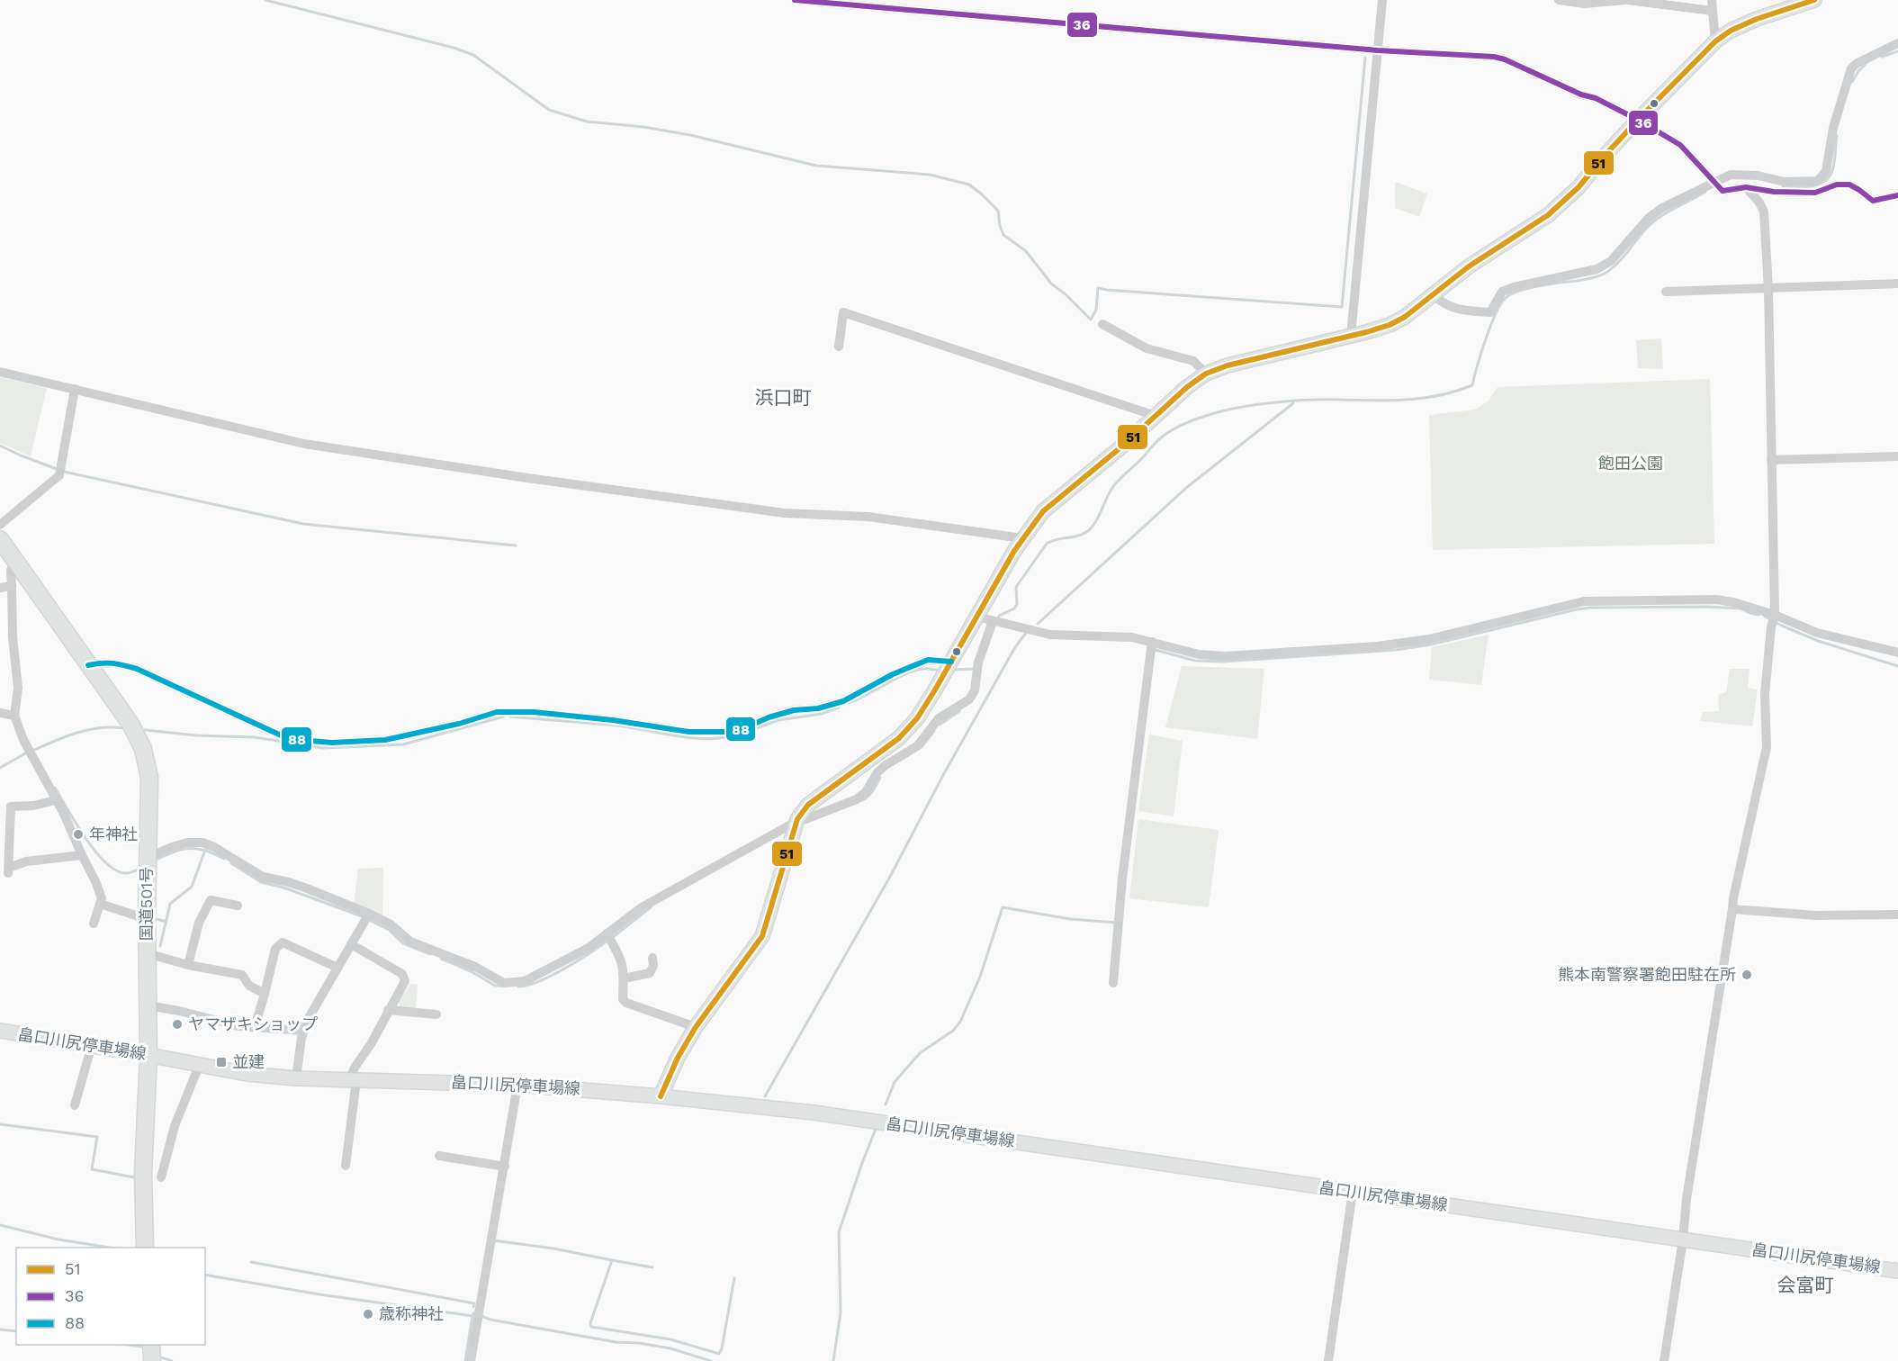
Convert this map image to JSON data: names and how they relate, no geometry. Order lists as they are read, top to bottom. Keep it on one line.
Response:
{"streets":{"highway":["国道501号"],"main road":["畠口川尻停車場線"]},"crossings":[["国道501号","畠口川尻停車場線"]],"districts":["浜口町","会富町"],"parks":["飽田公園"],"places":{"other":["年神社","熊本南警察署飽田駐在所","ヤマザキショップ","歳称神社"],"transit":["並建"]},"lines":["transit line 51","transit line 36","transit line 88"],"legend":["51","36","88"]}
